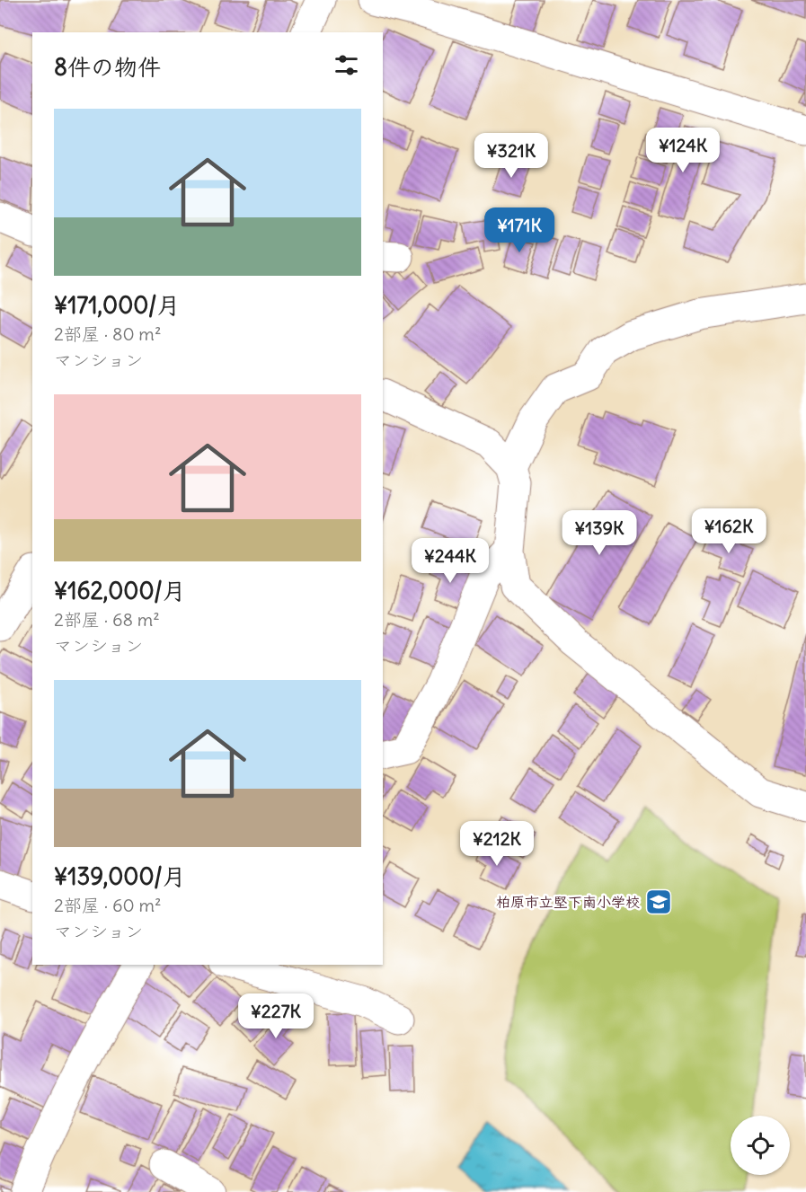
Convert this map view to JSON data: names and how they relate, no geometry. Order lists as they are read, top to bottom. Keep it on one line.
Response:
{"places":{"school or university":["柏原市立堅下南小学校"]},"page":{"heading":"8件の物件","list":[{"name":"¥171,000/月","note":"2部屋 · 80 m² · マンション"},{"name":"¥162,000/月","note":"2部屋 · 68 m² · マンション"},{"name":"¥139,000/月","note":"2部屋 · 60 m² · マンション"}],"price":["¥124K","¥321K","¥171K","¥162K","¥139K","¥244K","¥212K","¥227K"]}}
